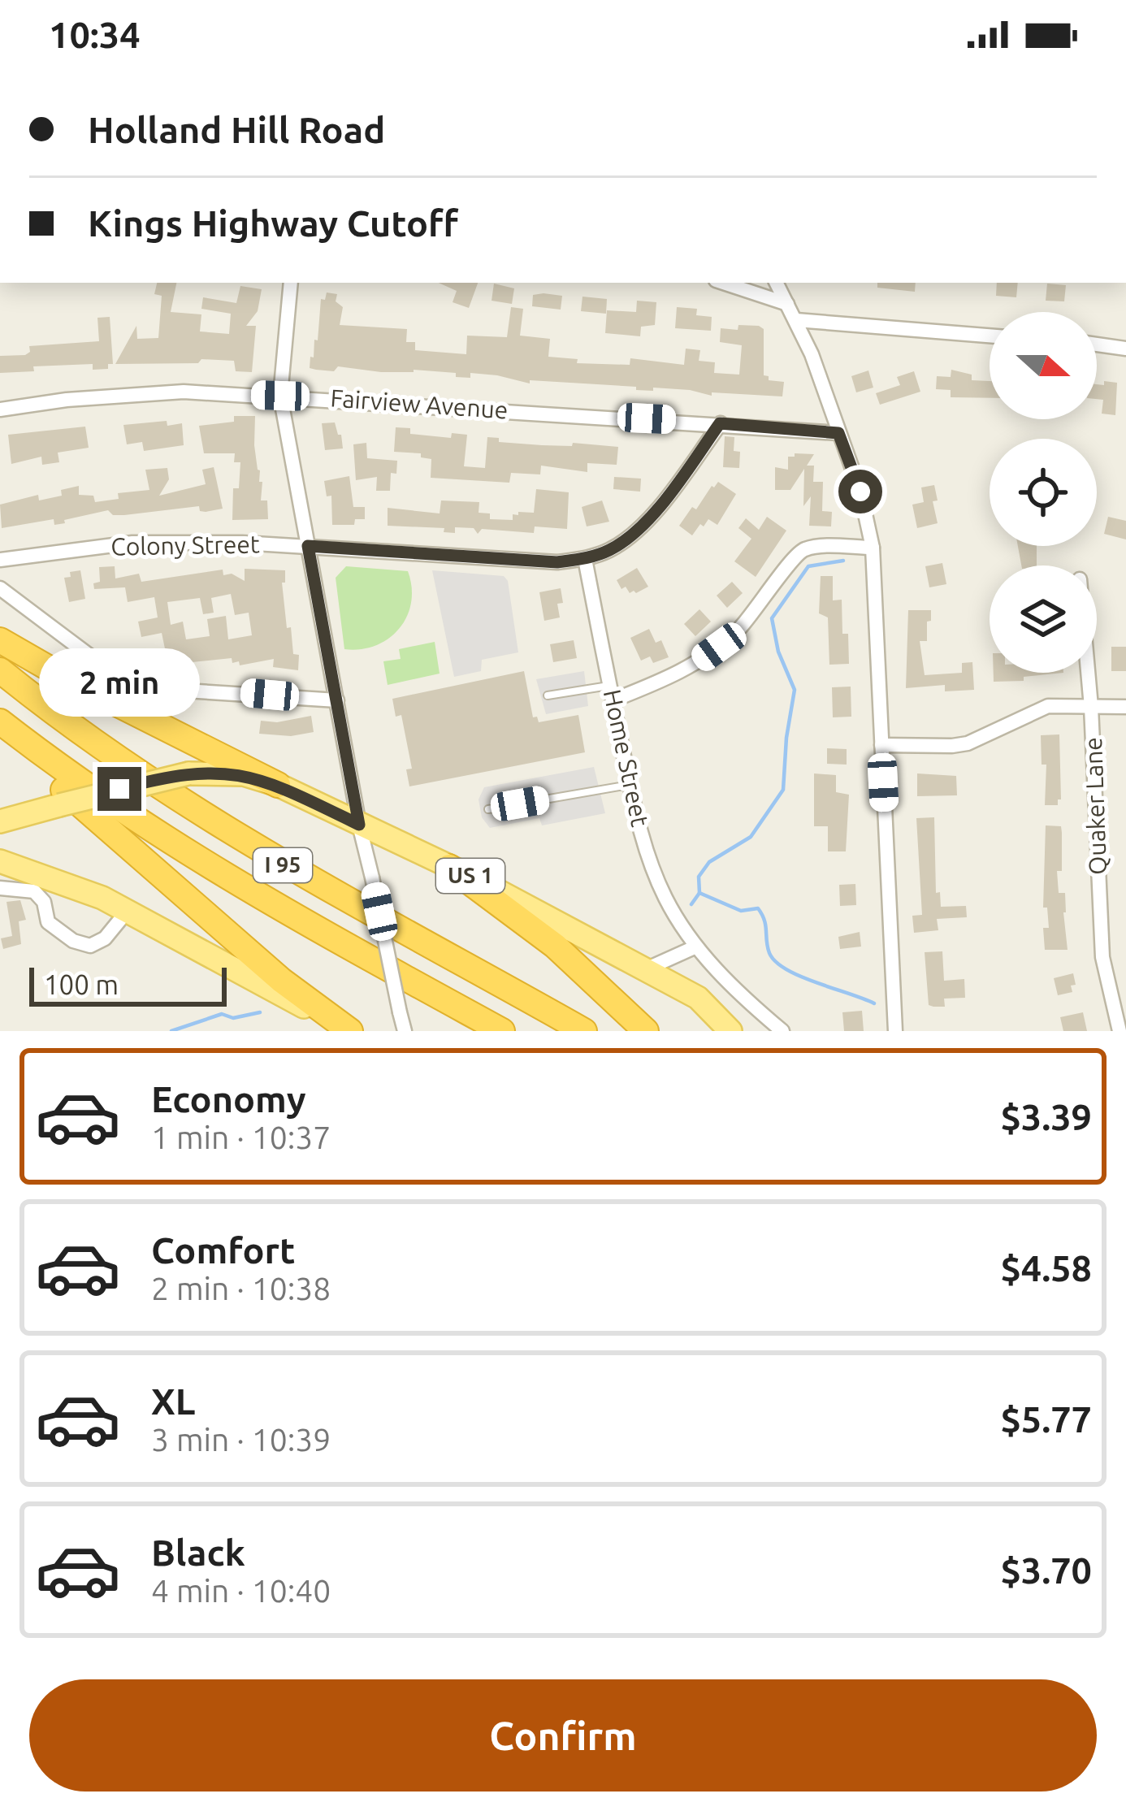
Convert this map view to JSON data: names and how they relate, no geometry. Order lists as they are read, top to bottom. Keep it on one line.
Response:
{"streets":{"highway":["I 95"],"main road":["US 1"],"street":["Fairview Avenue","Colony Street","Home Street","Quaker Lane"]},"crossings":[["Fairview Avenue","Colony Street"],["Colony Street","Home Street"]],"scale_bar":"100 m","north":"right","page":{"status":"10:34","banner":["Holland Hill Road","Kings Highway Cutoff"],"bubble":"2 min","scale":"100 m","list":[{"name":"Economy","note":"1 min · 10:37","value":"$3.39"},{"name":"Comfort","note":"2 min · 10:38","value":"$4.58"},{"name":"XL","note":"3 min · 10:39","value":"$5.77"},{"name":"Black","note":"4 min · 10:40","value":"$3.70"}],"buttons":"Confirm"}}
